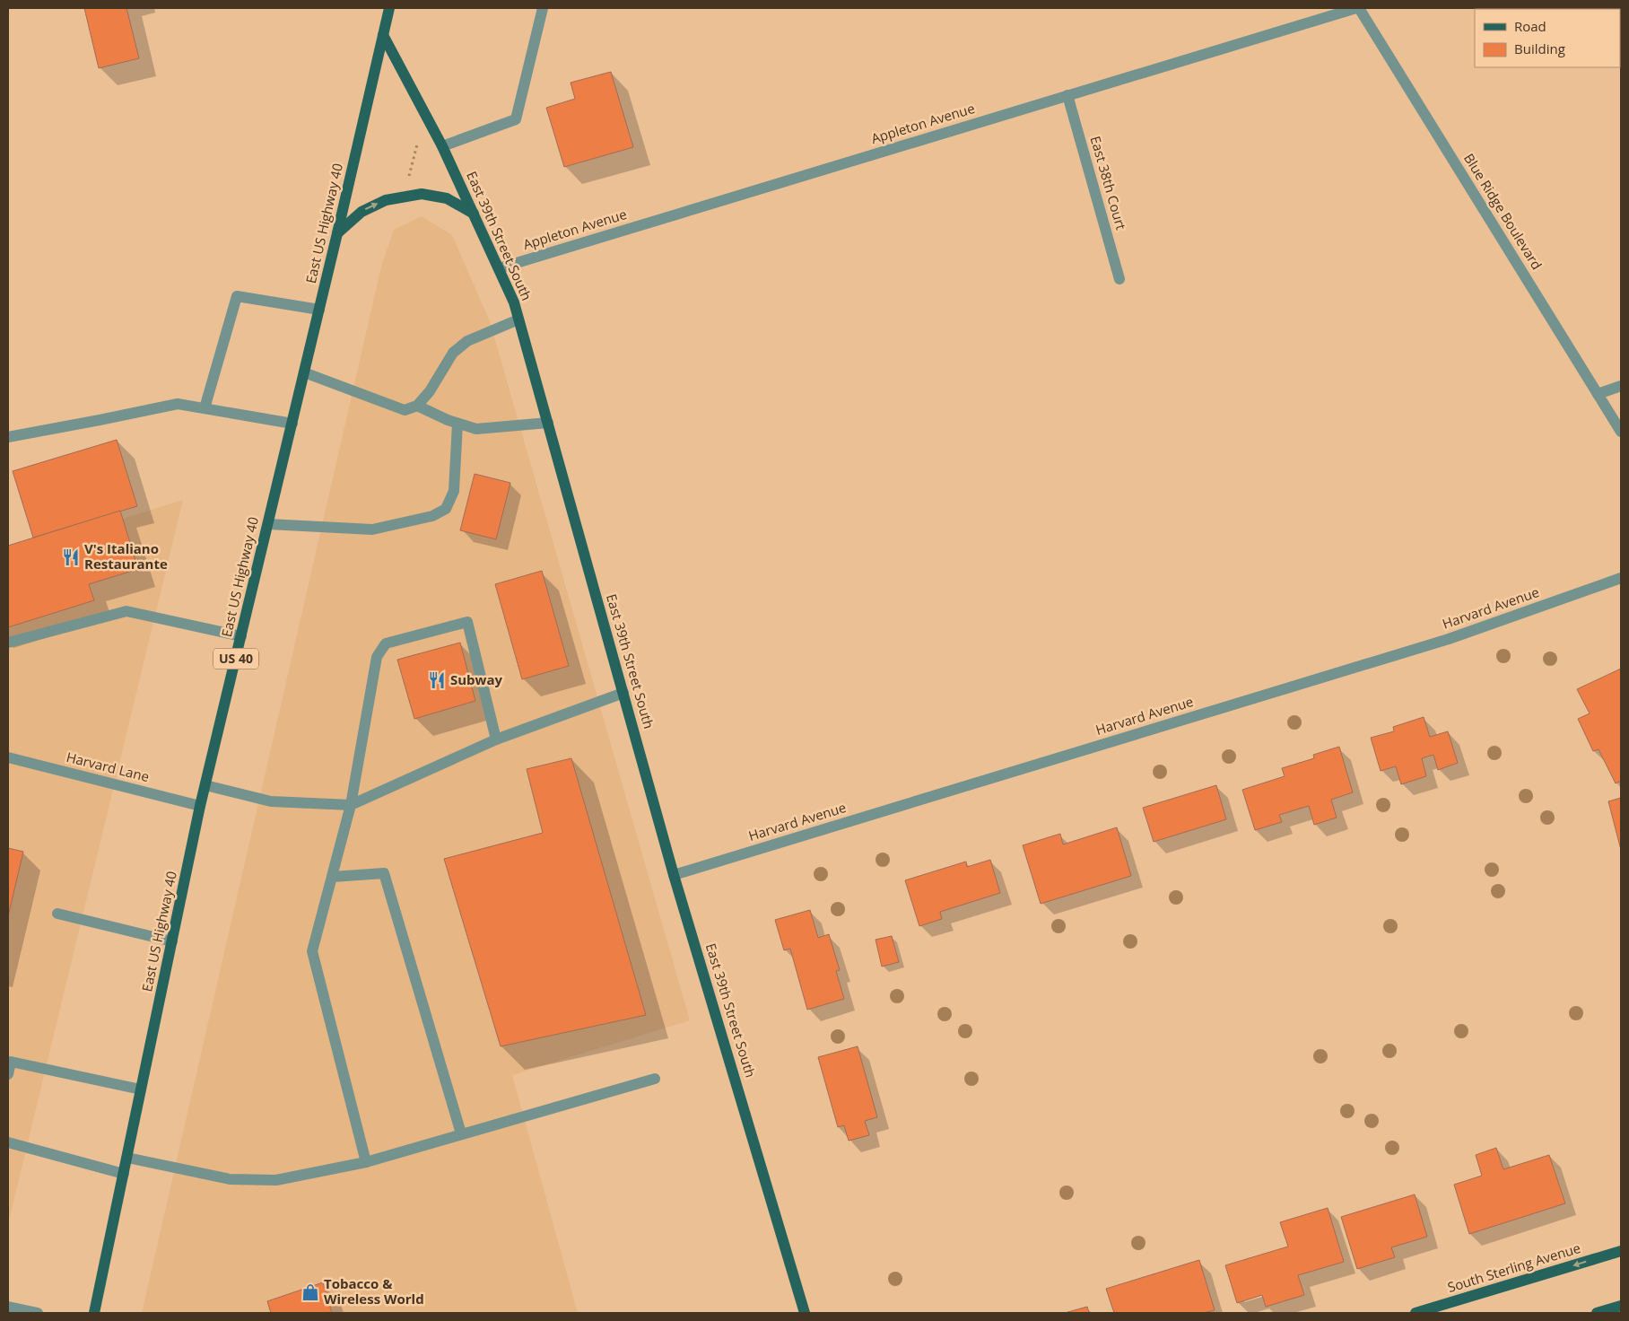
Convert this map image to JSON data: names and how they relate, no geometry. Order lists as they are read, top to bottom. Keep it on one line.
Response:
{"streets":{"main road":["East US Highway 40","East 39th Street South","US 40","South Sterling Avenue"],"street":["Appleton Avenue","East 38th Court","Blue Ridge Boulevard","Harvard Avenue","Harvard Lane"]},"crossings":[["Appleton Avenue","East 38th Court"],["Appleton Avenue","Blue Ridge Boulevard"],["Appleton Avenue","East 39th Street South"],["East US Highway 40","East 39th Street South"],["East US Highway 40","Harvard Lane"],["East 39th Street South","Harvard Avenue"]],"one_way":["South Sterling Avenue"],"places":{"restaurant":["V's Italiano Restaurante","Subway"],"shop":["Tobacco & Wireless World"]},"legend":["Road","Building"]}
